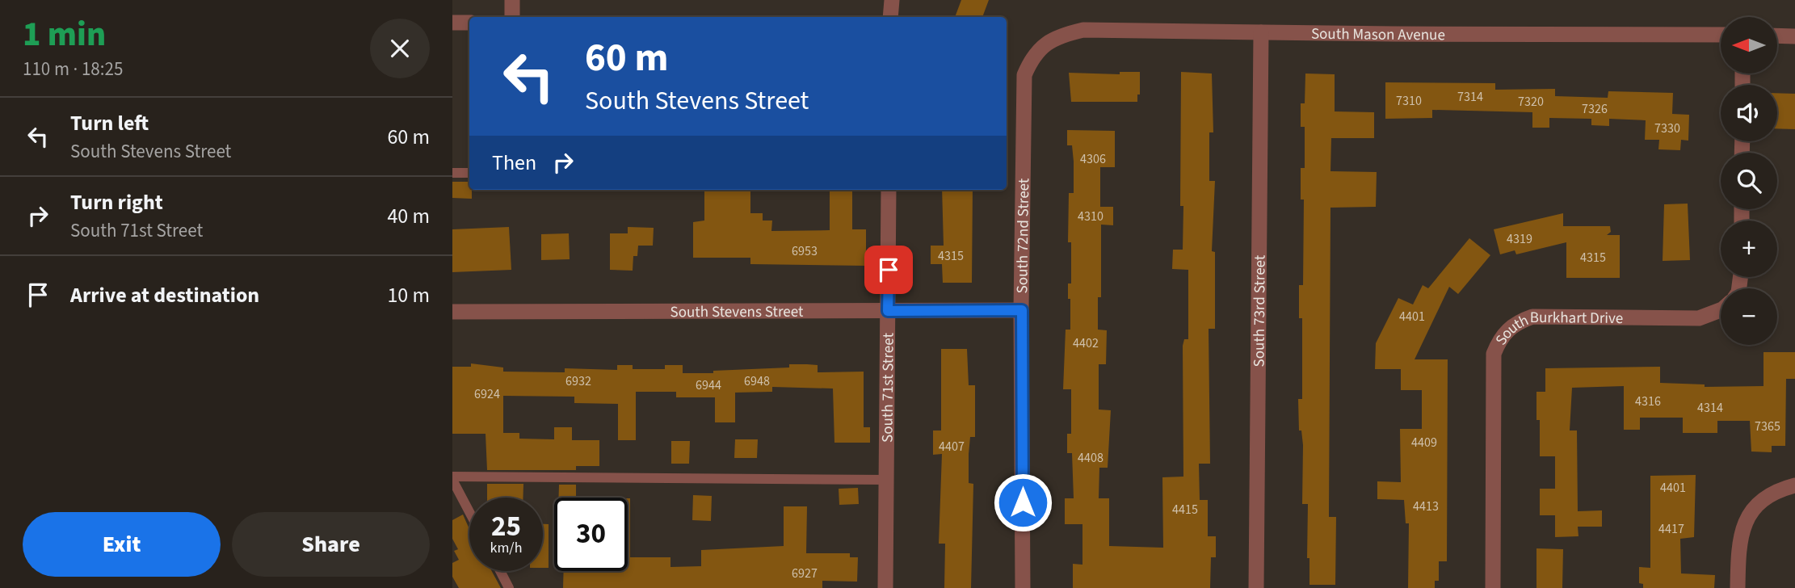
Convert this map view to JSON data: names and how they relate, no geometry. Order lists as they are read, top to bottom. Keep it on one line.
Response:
{"streets":{"street":["South Mason Avenue","South 72nd Street","South 73rd Street","South Stevens Street","South Burkhart Drive","South 71st Street"]},"crossings":[["South Mason Avenue","South 72nd Street"],["South Mason Avenue","South 73rd Street"],["South 72nd Street","South Stevens Street"],["South Stevens Street","South 71st Street"]],"house_numbers":["7314","7310","7320","7326","7330","4306","4310","4319","6953","4315","4315","4401","4402","6932","6948","6944","6924","4316","4314","7365","4409","4407","4408","4401","4413","4415","4417","6927"],"north":"left","page":{"heading":["1 min","110 m · 18:25"],"map_buttons":["+","−"],"turn":["60 m","South Stevens Street"],"list":[{"name":"Turn left","note":"South Stevens Street","value":"60 m"},{"name":"Turn right","note":"South 71st Street","value":"40 m"},{"name":"Arrive at destination","value":"10 m"}],"then":"Then","speed":"25 km/h","limit":"30","buttons":["Exit","Share"]}}
